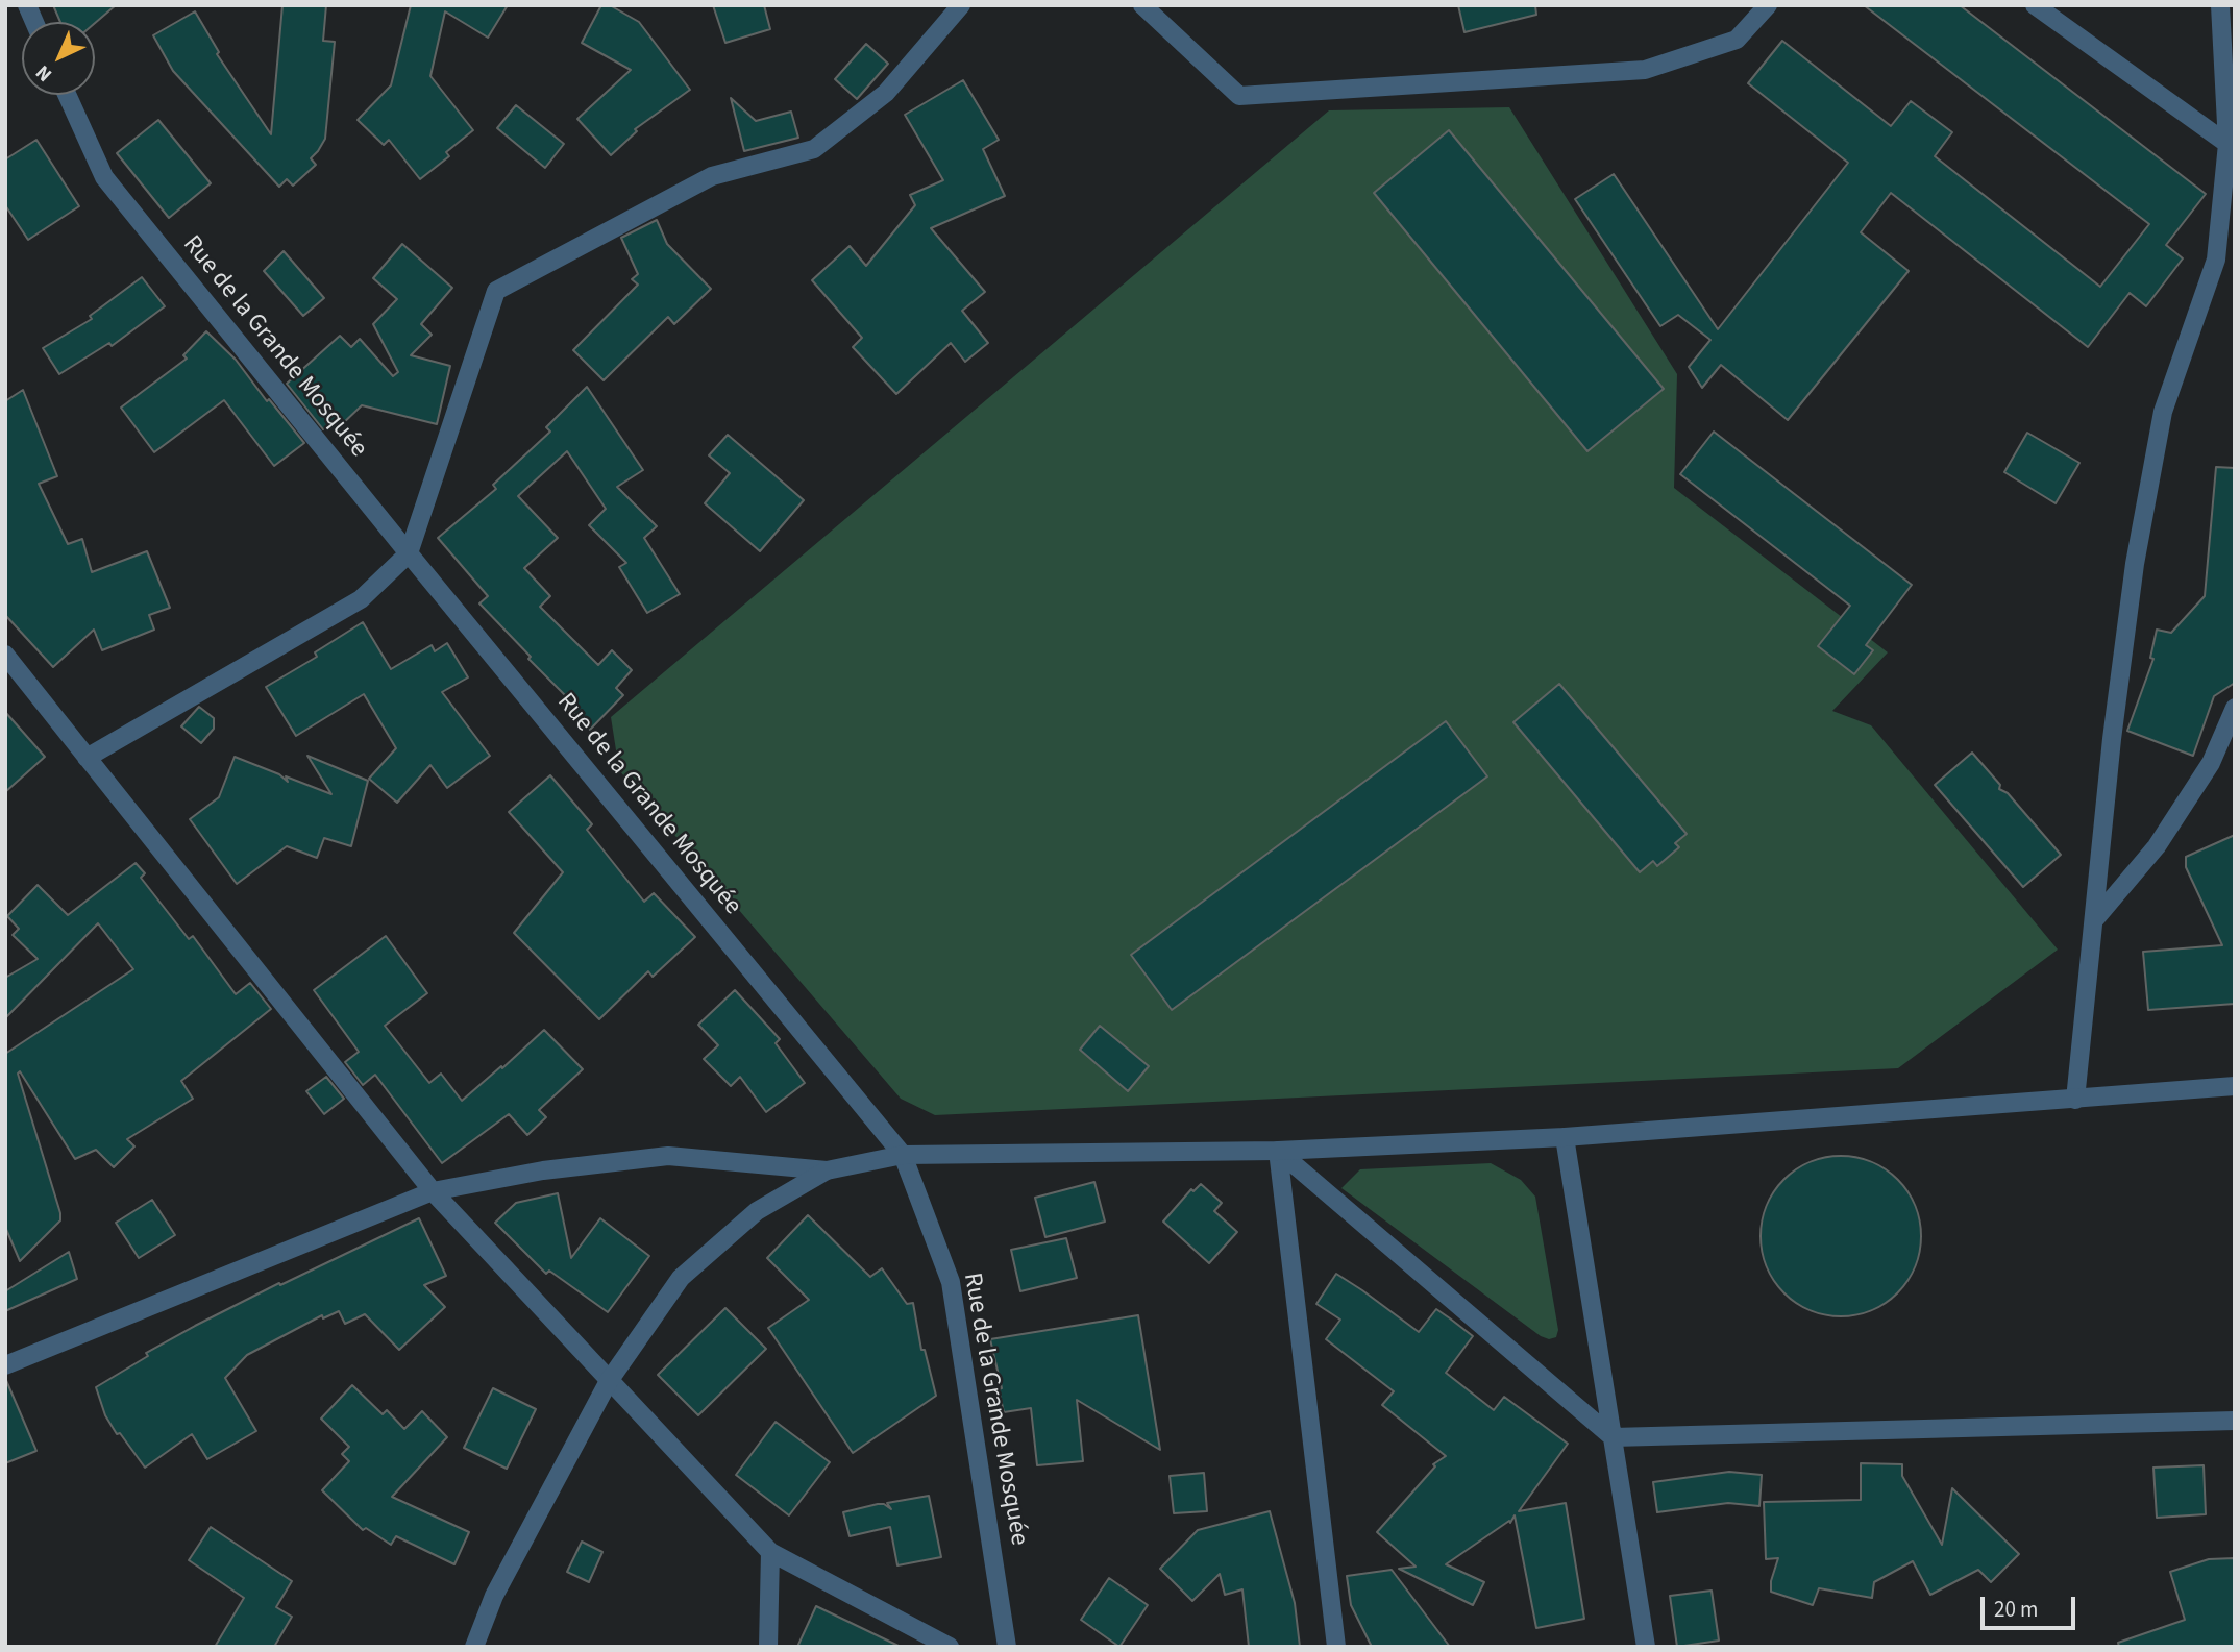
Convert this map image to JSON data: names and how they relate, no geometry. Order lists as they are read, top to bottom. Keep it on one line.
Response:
{"streets":{"street":["Rue de la Grande Mosquée"]},"scale_bar":"20 m","north":"bottom left"}
